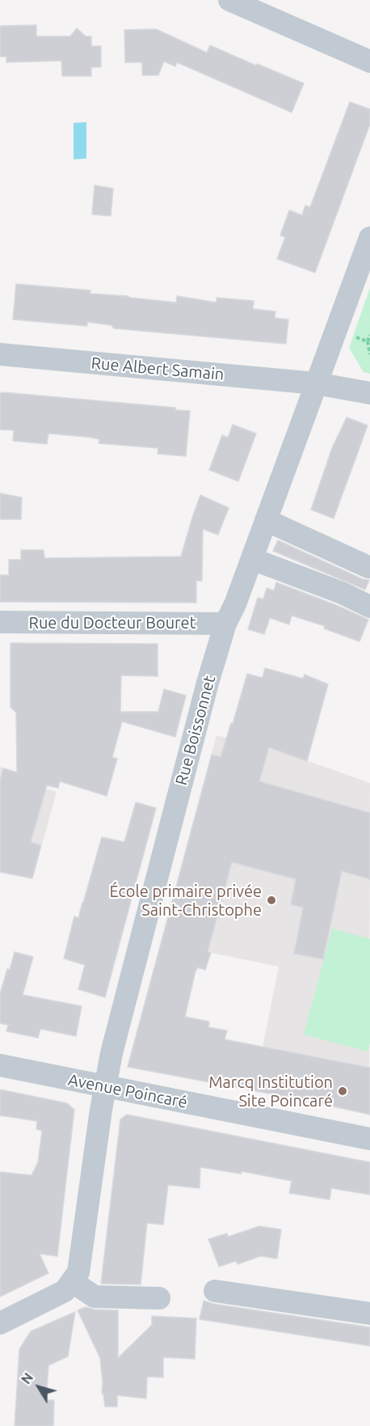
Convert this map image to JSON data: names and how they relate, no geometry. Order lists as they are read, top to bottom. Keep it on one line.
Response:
{"streets":{"street":["Rue Albert Samain","Rue du Docteur Bouret","Rue Boissonnet","Avenue Poincaré"]},"crossings":[["Rue Albert Samain","Rue Boissonnet"],["Rue du Docteur Bouret","Rue Boissonnet"],["Rue Boissonnet","Avenue Poincaré"]],"places":["École primaire privée Saint-Christophe","Marcq Institution Site Poincaré"],"north":"top left"}
